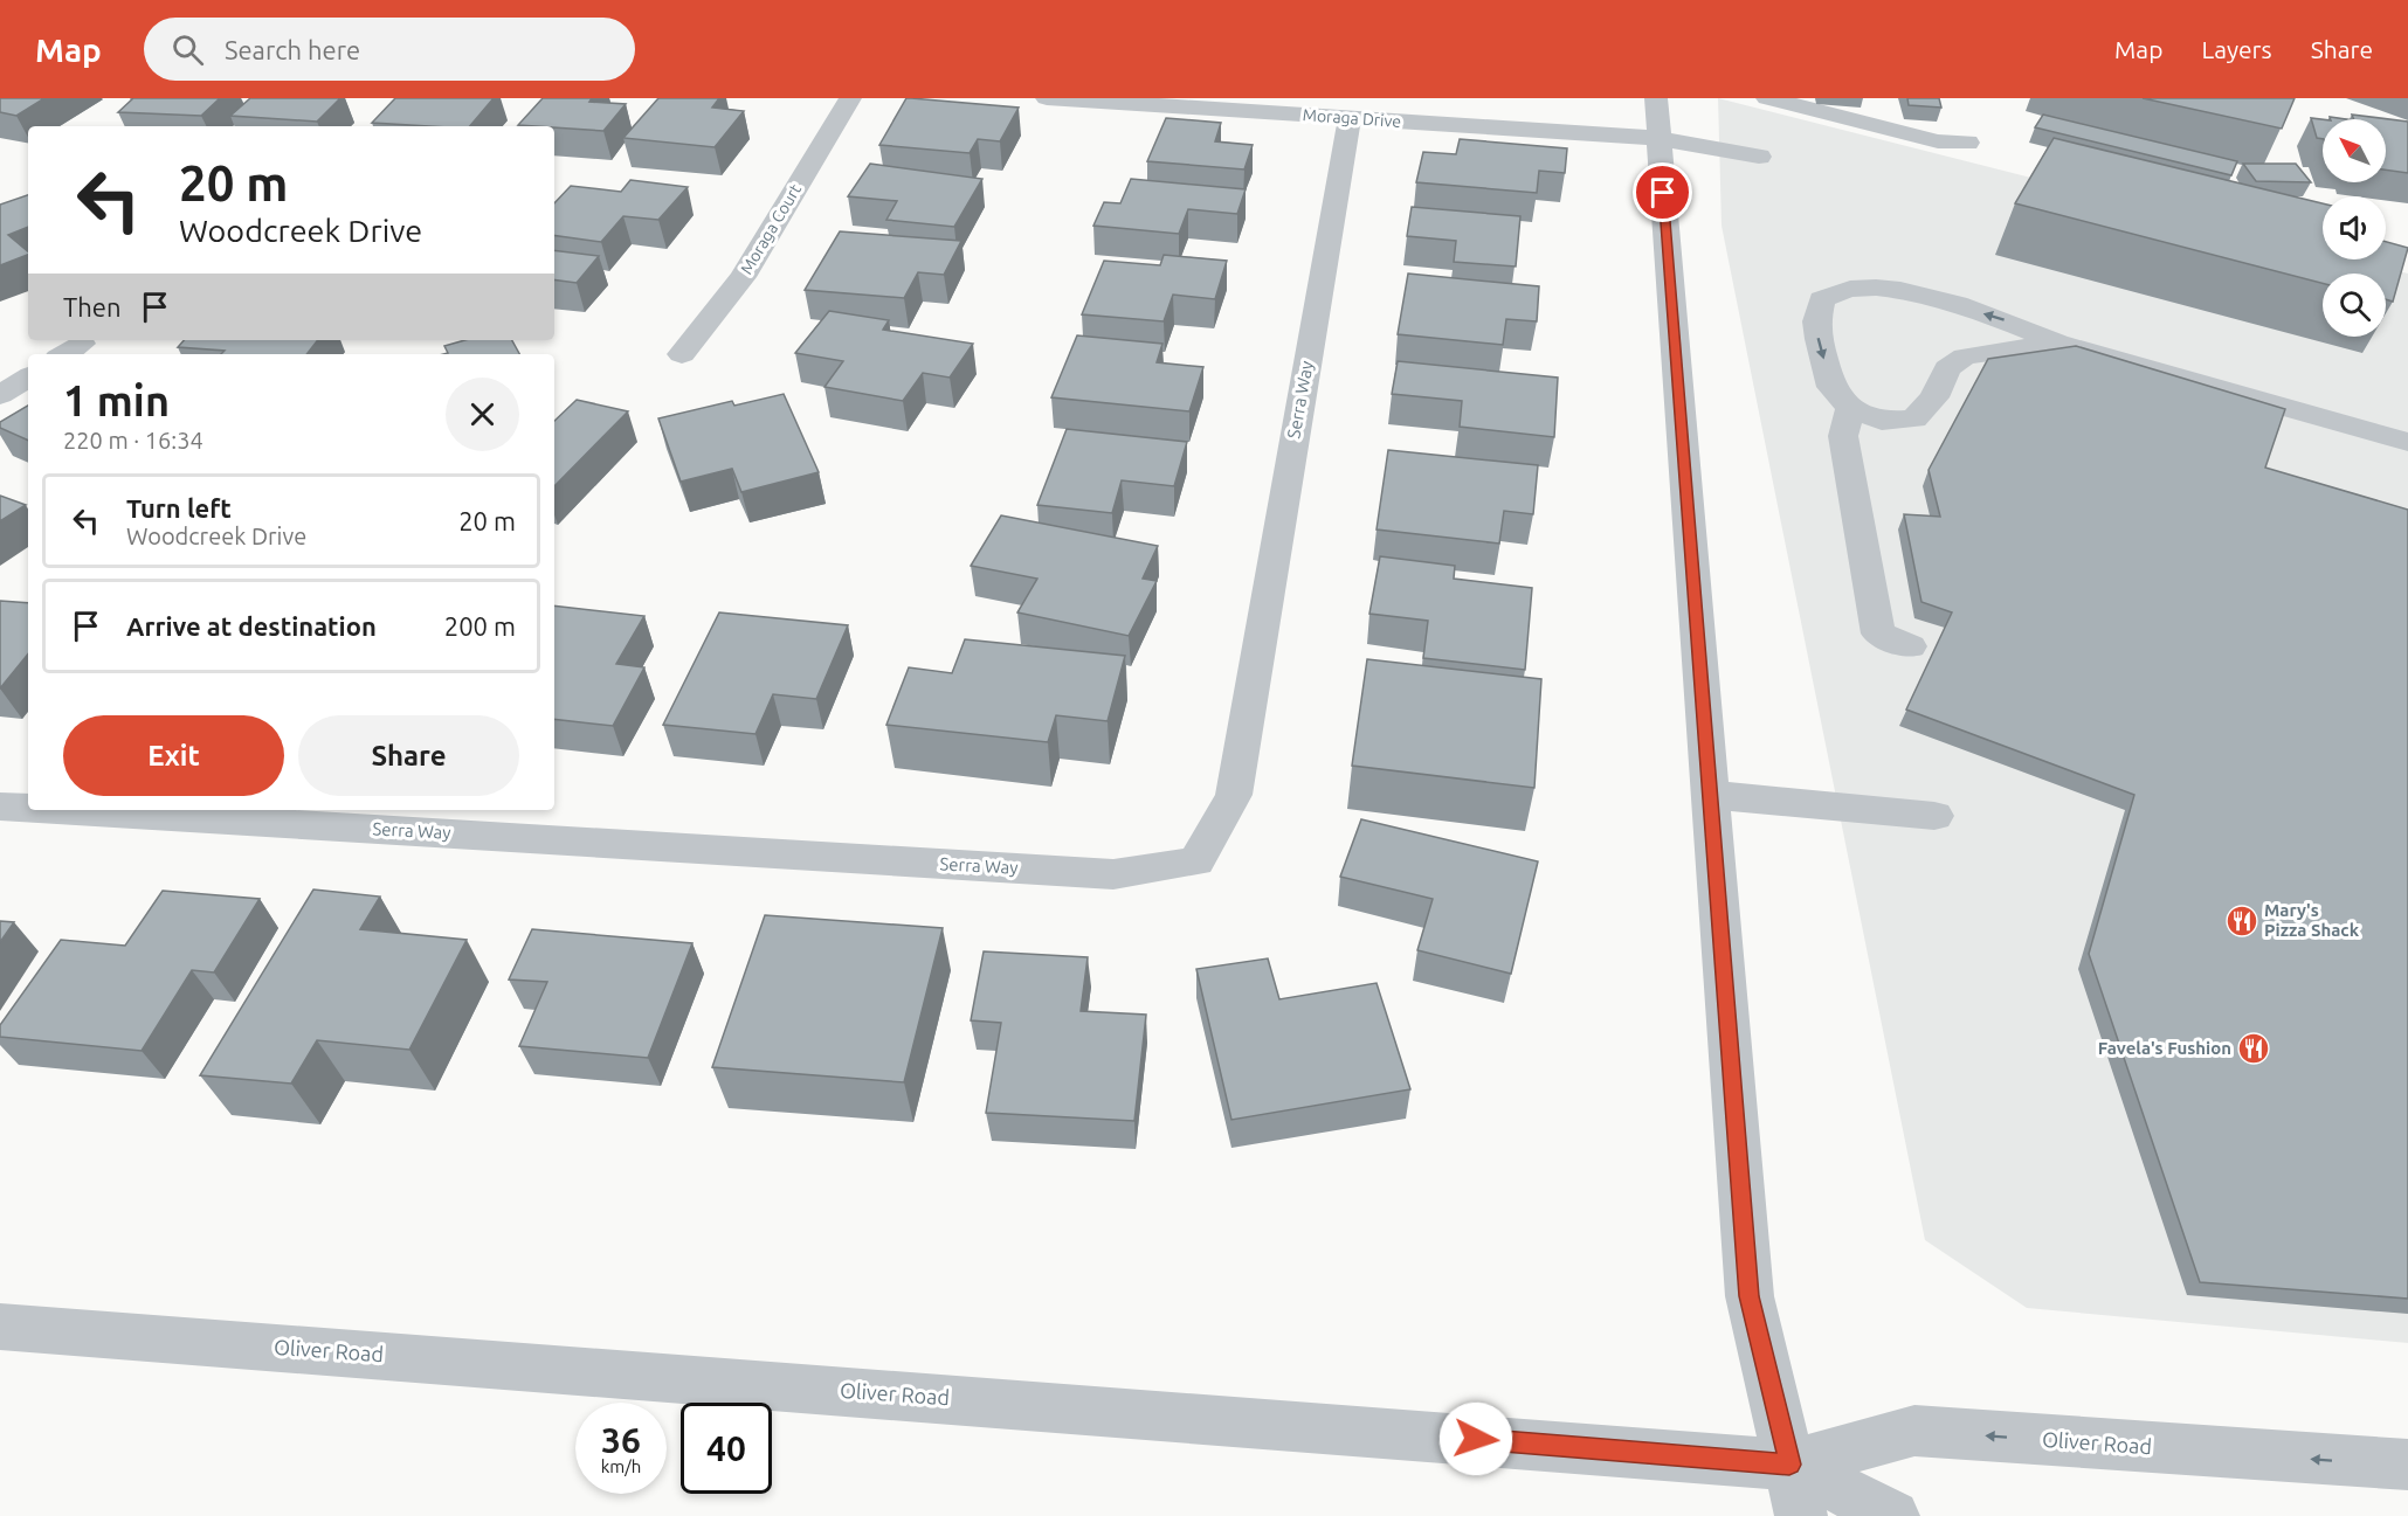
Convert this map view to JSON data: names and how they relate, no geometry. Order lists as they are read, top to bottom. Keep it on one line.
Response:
{"streets":{"street":["Moraga Drive","Moraga Court","Serra Way","Oliver Road"]},"crossings":[["Moraga Drive","Serra Way"]],"places":{"restaurant":["Mary's Pizza Shack","Favela's Fushion"]},"north":"top left","page":{"header":"Map","search":"Search here","nav":["Map","Layers","Share"],"turn":["20 m","Woodcreek Drive"],"then":"Then","heading":["1 min","220 m · 16:34"],"list":[{"name":"Turn left","note":"Woodcreek Drive","value":"20 m"},{"name":"Arrive at destination","value":"200 m"}],"buttons":["Exit","Share"],"speed":"36 km/h","limit":"40"}}
